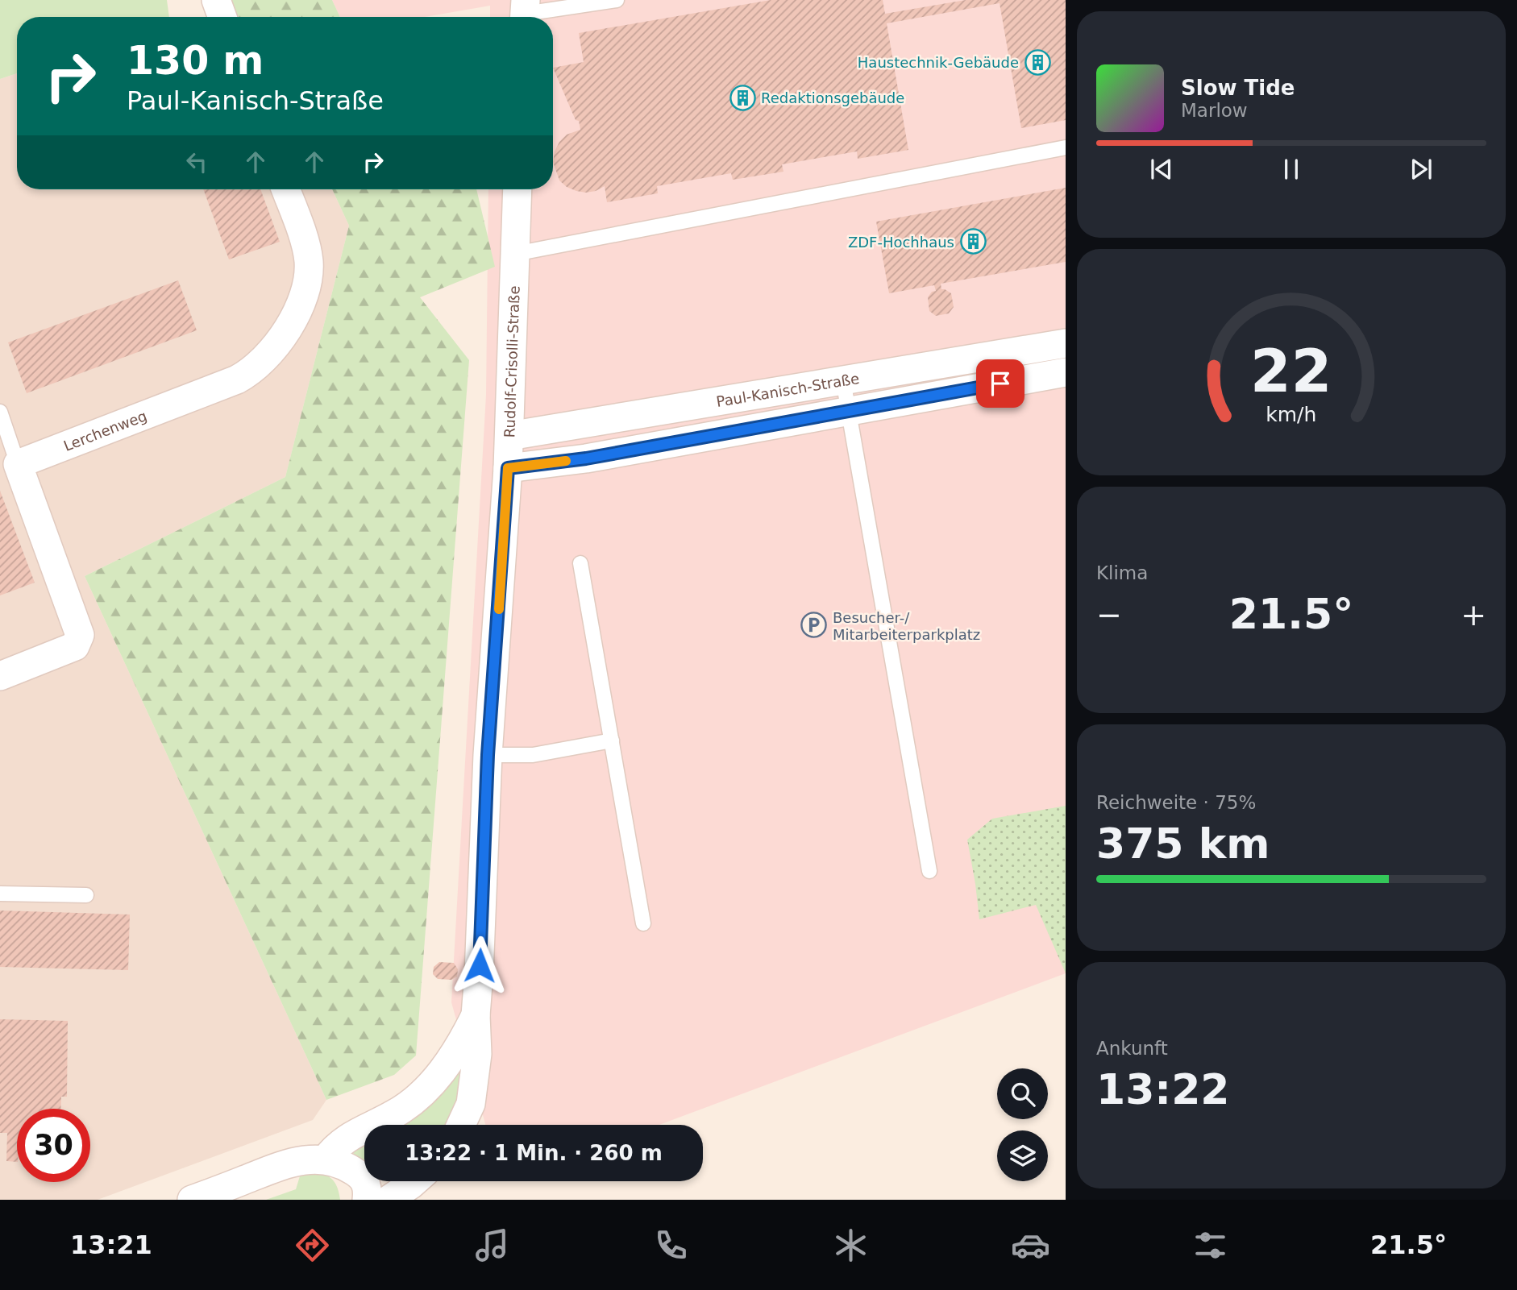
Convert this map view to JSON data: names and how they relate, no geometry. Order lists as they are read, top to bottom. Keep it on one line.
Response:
{"streets":{"street":["Rudolf-Crisolli-Straße","Paul-Kanisch-Straße","Lerchenweg"]},"crossings":[["Rudolf-Crisolli-Straße","Paul-Kanisch-Straße"]],"places":{"building":["Haustechnik-Gebäude","Redaktionsgebäude","ZDF-Hochhaus"],"parking":["Besucher-/ Mitarbeiterparkplatz"]},"page":{"turn":["130 m","Paul-Kanisch-Straße"],"song":["Slow Tide","Marlow"],"tile":["Klima",["Reichweite · 75%","375 km"],["Ankunft","13:22"]],"heat":["−","21.5°","+"],"limit":"30","trip":"13:22 · 1 Min. · 260 m","tabs":["13:21","21.5°"],"gauge":["22","km/h"]}}
